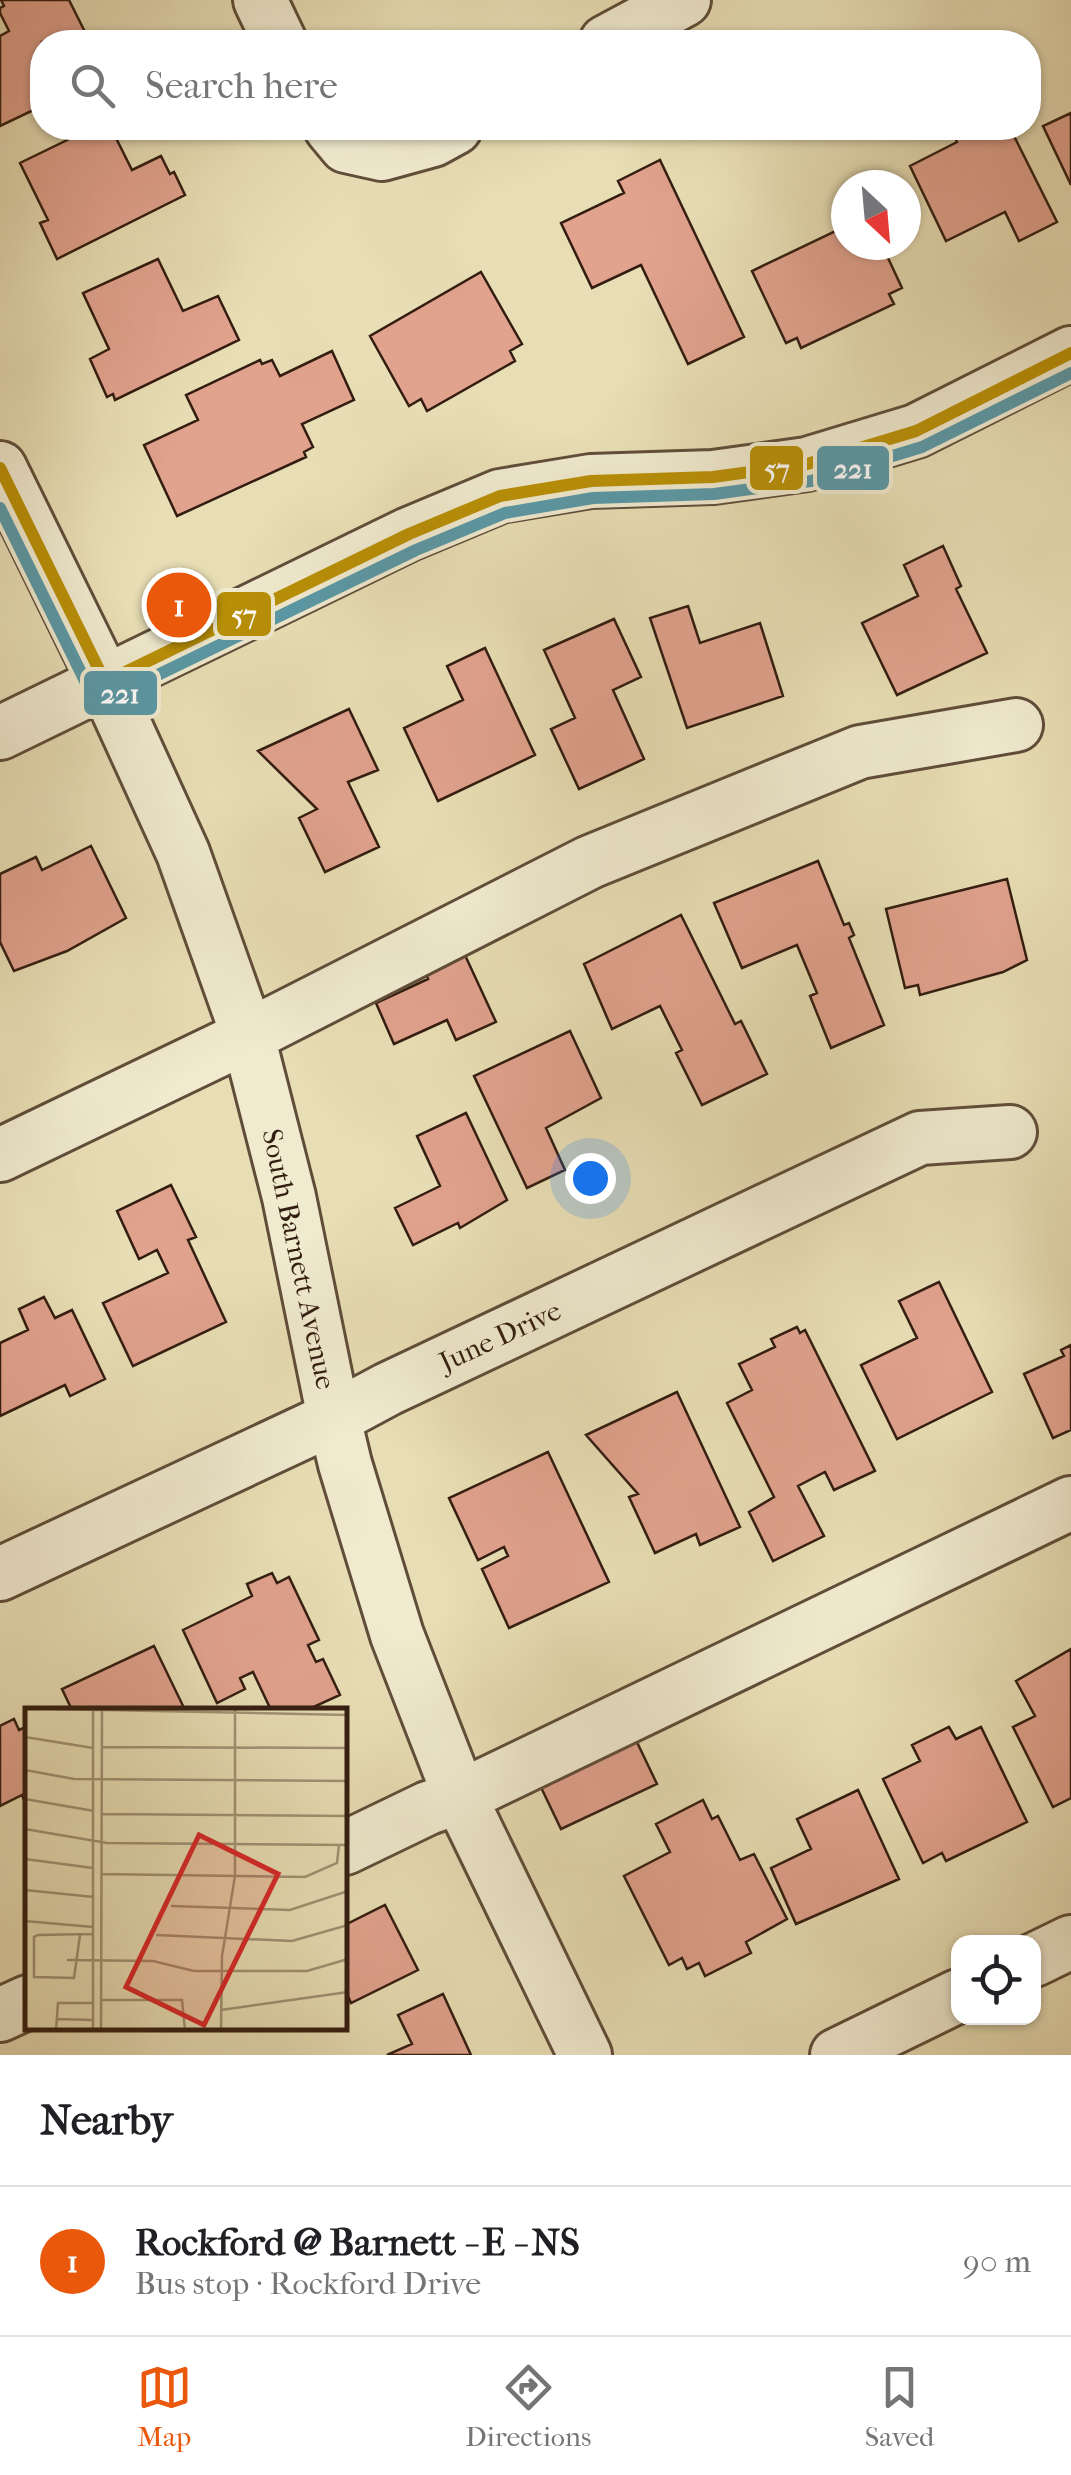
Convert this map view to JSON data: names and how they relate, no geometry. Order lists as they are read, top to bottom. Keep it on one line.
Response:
{"streets":{"street":["South Barnett Avenue","June Drive"]},"crossings":[["South Barnett Avenue","June Drive"]],"lines":["transit line 57","transit line 221"],"north":"bottom right","page":{"search":"Search here","pins":"1","heading":"Nearby","list":[{"mark":"1","name":"Rockford @ Barnett - E - NS","note":"Bus stop · Rockford Drive","value":"90 m"}],"nav":["Map","Directions","Saved"]}}
